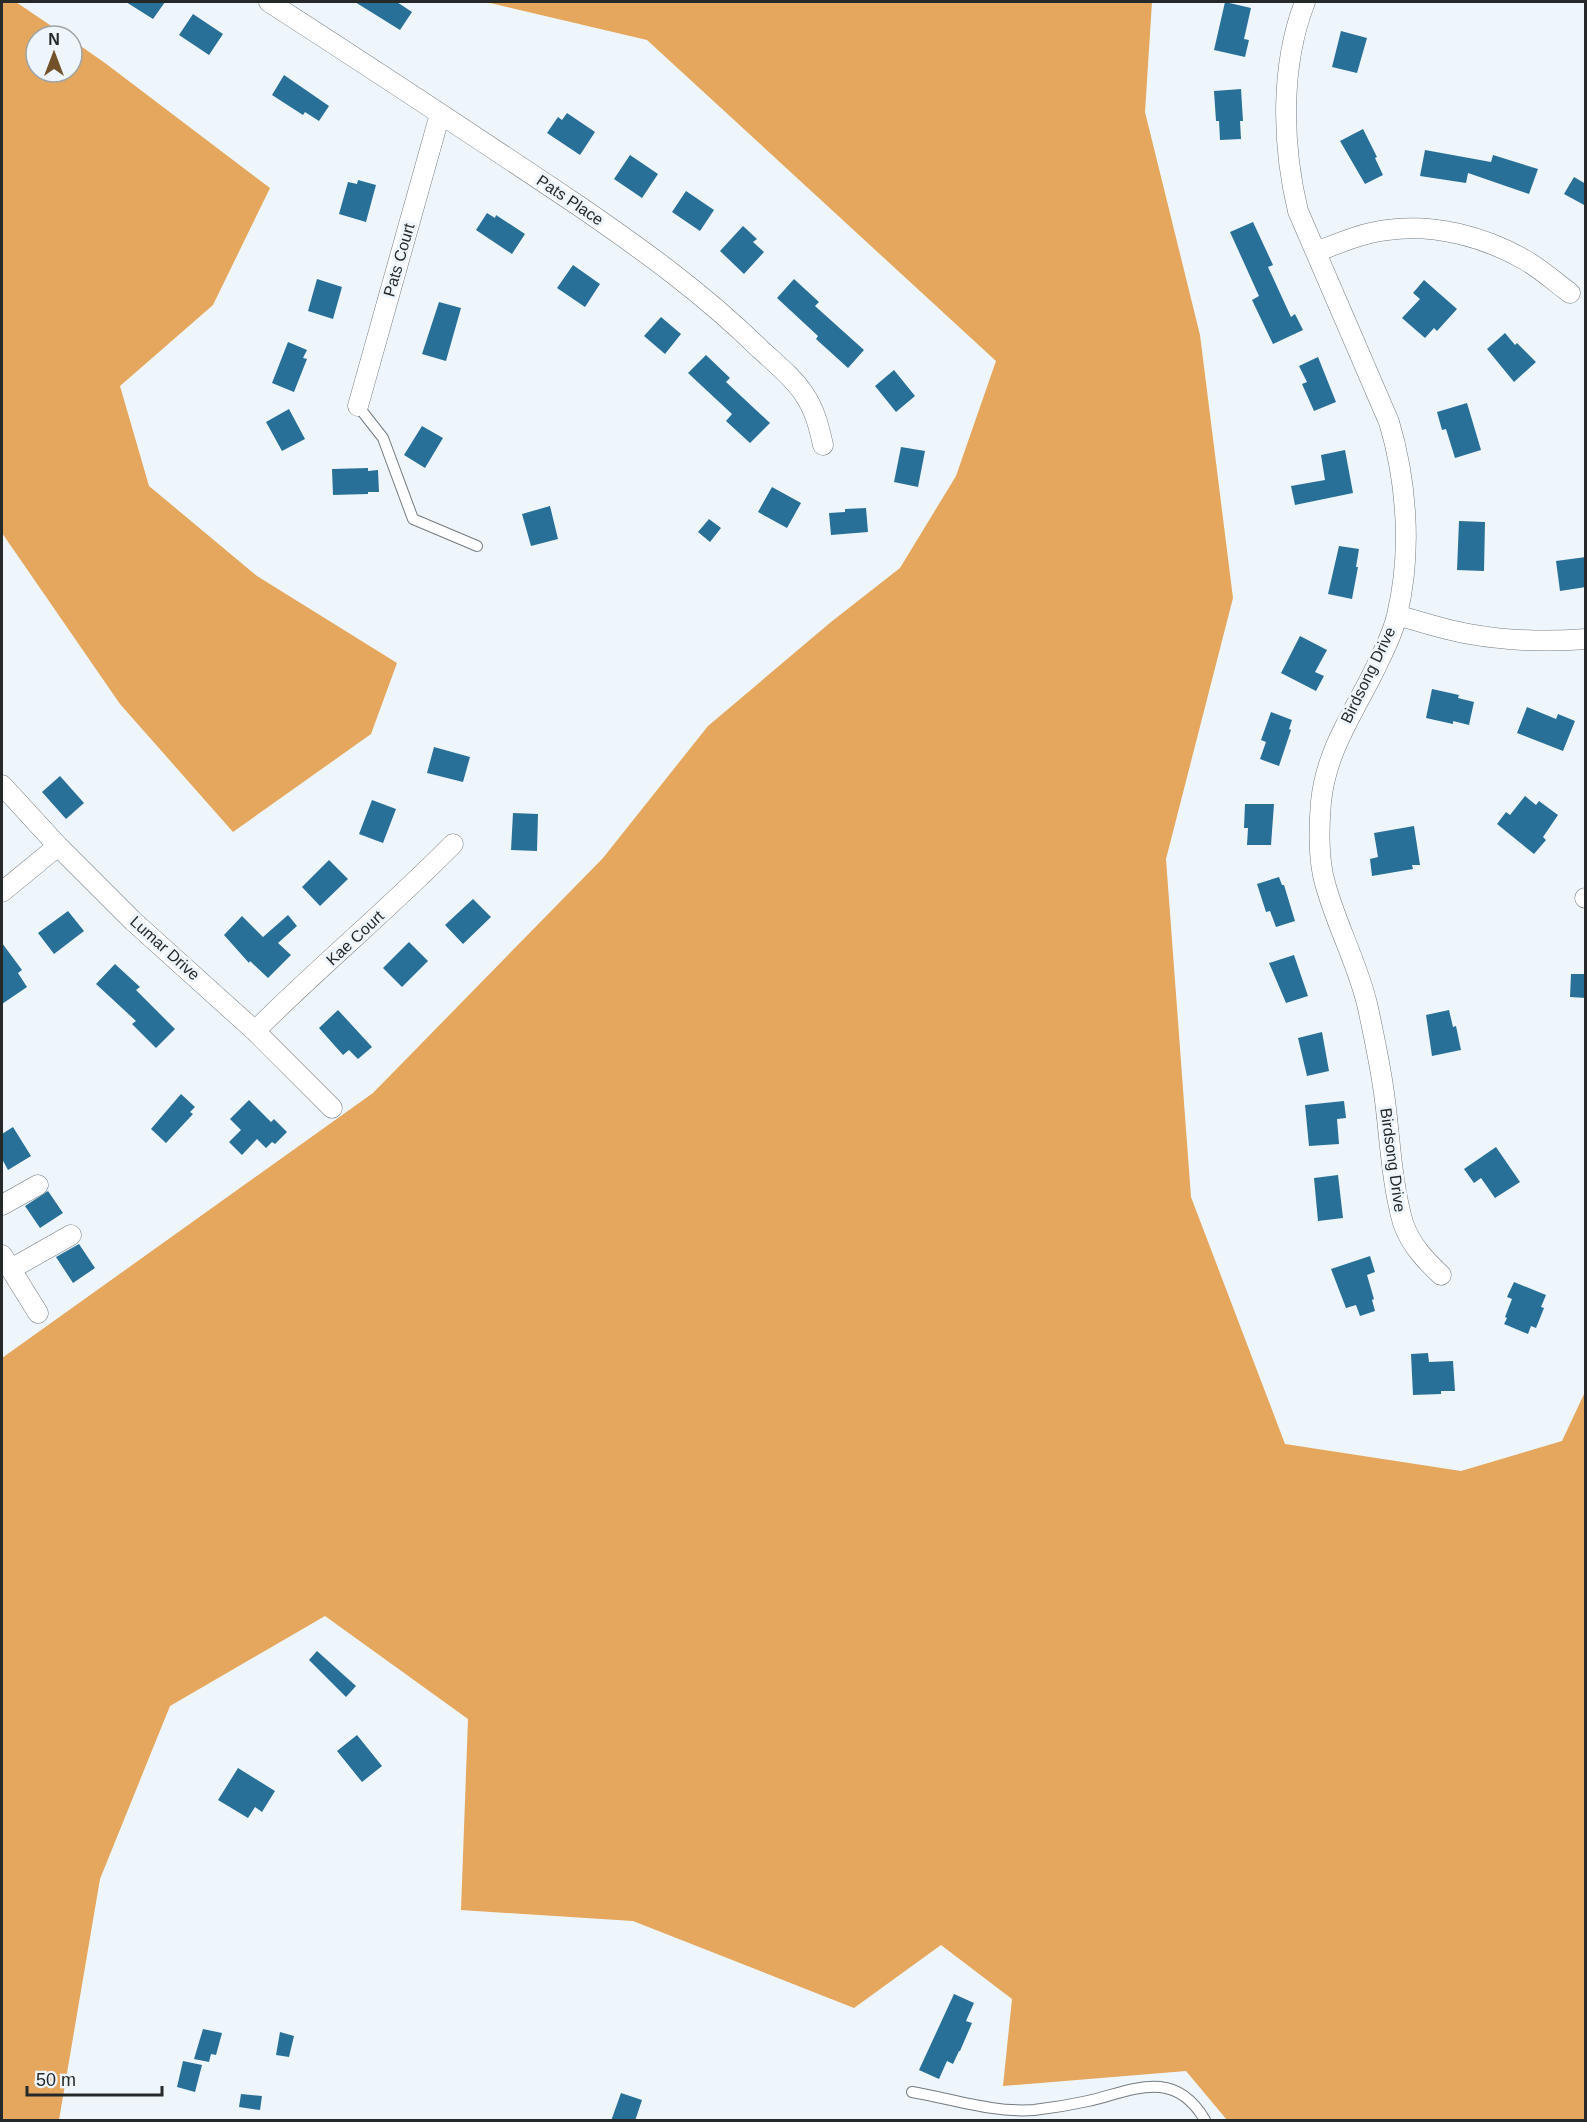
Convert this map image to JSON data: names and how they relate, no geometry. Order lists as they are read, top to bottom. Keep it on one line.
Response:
{"streets":{"street":["Pats Place","Pats Court","Birdsong Drive","Kae Court","Lumar Drive"]},"crossings":[["Pats Place","Pats Court"],["Kae Court","Lumar Drive"]],"scale_bar":"50 m","north":"top"}
